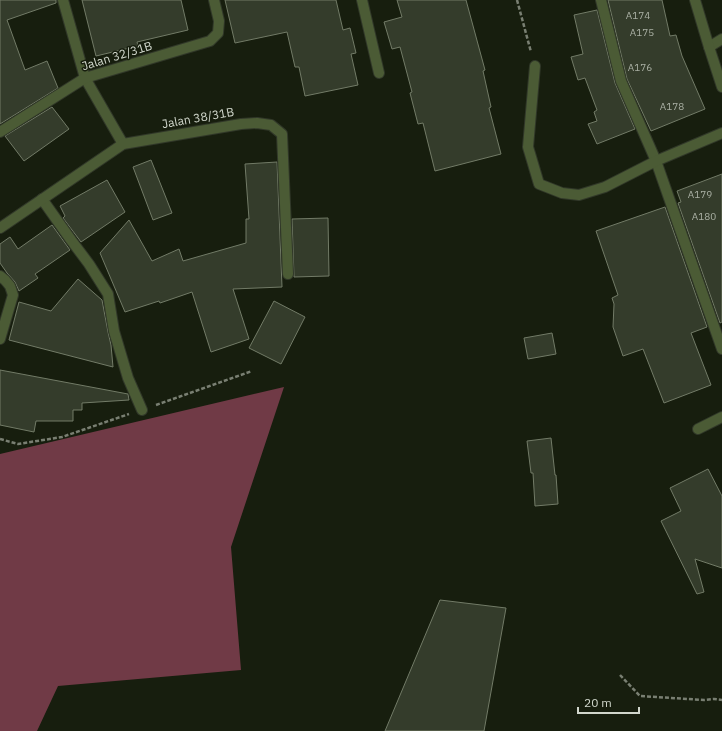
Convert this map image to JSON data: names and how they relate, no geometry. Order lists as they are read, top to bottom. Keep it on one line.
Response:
{"streets":{"street":["Jalan 32/31B","Jalan 38/31B"]},"house_numbers":["A174","A175","A176","A178","A179","A180"],"scale_bar":"20 m"}
